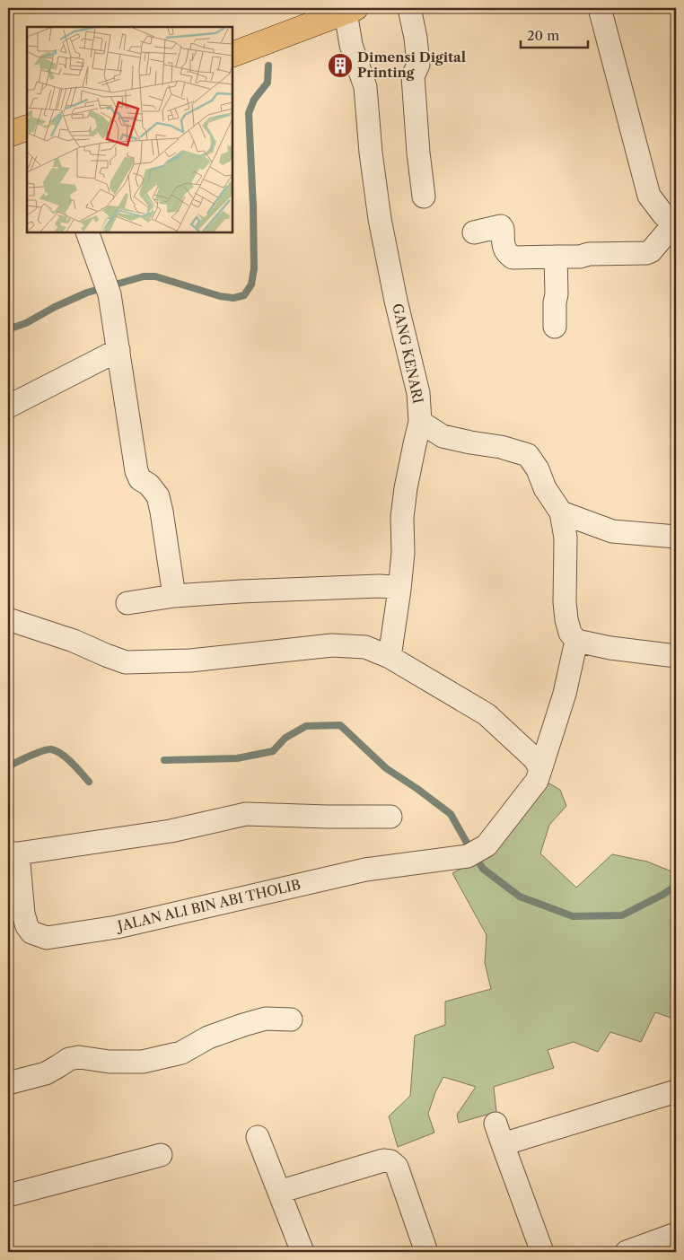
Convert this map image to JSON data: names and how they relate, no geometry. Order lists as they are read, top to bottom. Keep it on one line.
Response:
{"streets":{"street":["GANG KENARI","JALAN ALI BIN ABI THOLIB"]},"places":{"building":["Dimensi Digital Printing"]},"scale_bar":"20 m"}
